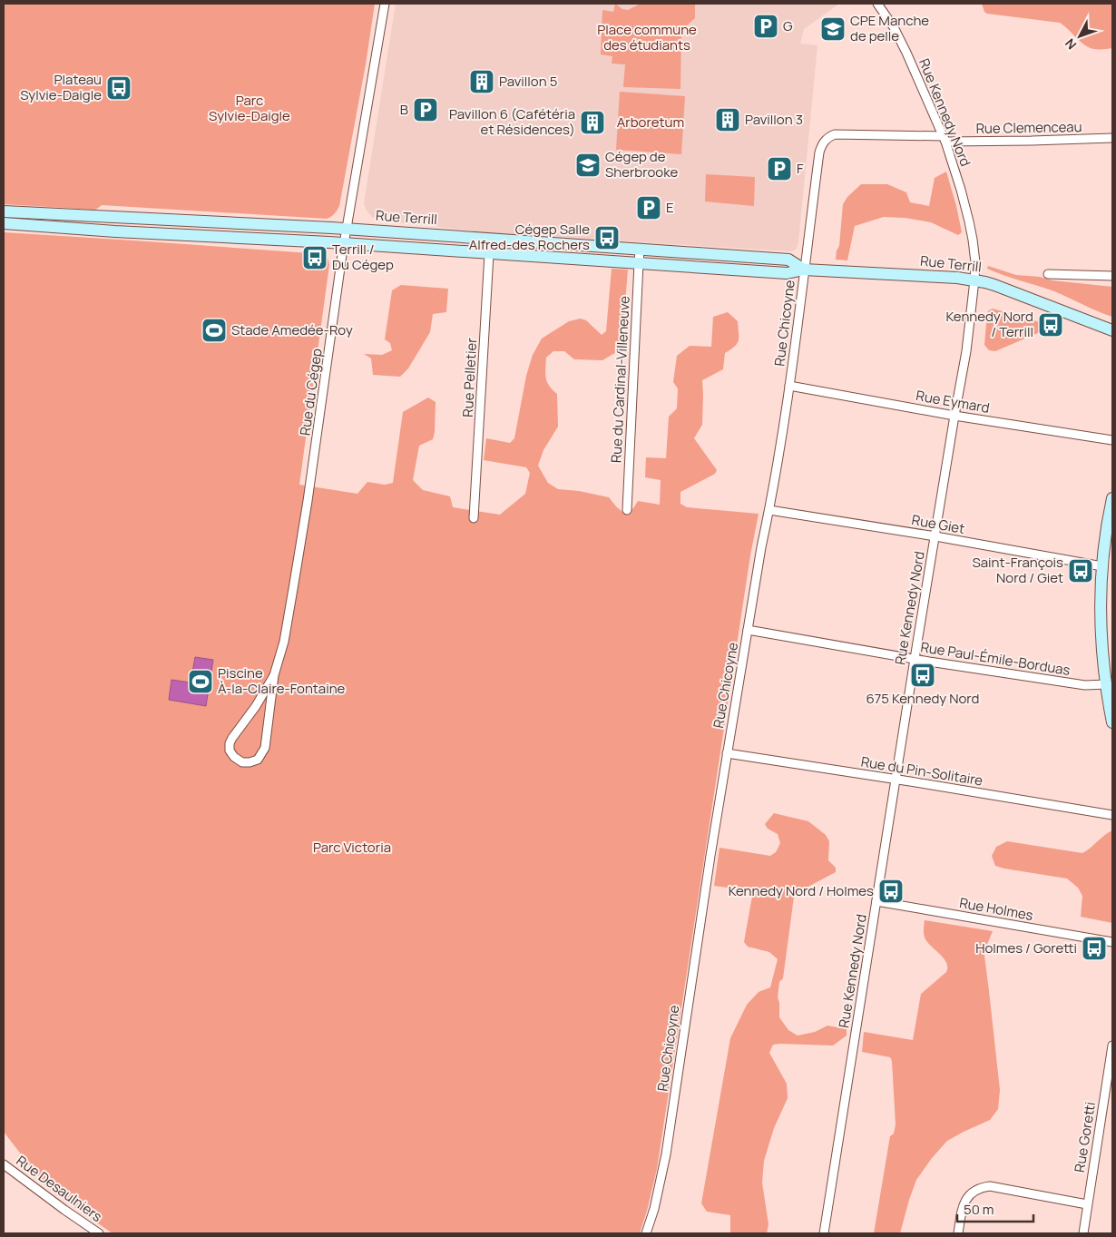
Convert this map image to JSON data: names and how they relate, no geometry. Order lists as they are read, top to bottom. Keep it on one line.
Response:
{"streets":{"street":["Rue Kennedy Nord","Rue Clemenceau","Rue Terrill","Rue Chicoyne","Rue Pelletier","Rue du Cardinal-Villeneuve","Rue du Cégep","Rue Eymard","Rue Giet","Rue Paul-Émile-Borduas","Rue du Pin-Solitaire","Rue Holmes","Rue Goretti","Rue Desaulniers"]},"crossings":[["Rue Kennedy Nord","Rue Clemenceau"],["Rue Kennedy Nord","Rue Terrill"],["Rue Kennedy Nord","Rue Eymard"],["Rue Kennedy Nord","Rue Giet"],["Rue Kennedy Nord","Rue Paul-Émile-Borduas"],["Rue Kennedy Nord","Rue du Pin-Solitaire"],["Rue Kennedy Nord","Rue Holmes"],["Rue Clemenceau","Rue Chicoyne"],["Rue Terrill","Rue Chicoyne"],["Rue Terrill","Rue Pelletier"],["Rue Terrill","Rue du Cardinal-Villeneuve"],["Rue Terrill","Rue du Cégep"],["Rue Chicoyne","Rue Eymard"],["Rue Chicoyne","Rue Giet"],["Rue Chicoyne","Rue Paul-Émile-Borduas"],["Rue Chicoyne","Rue du Pin-Solitaire"]],"parks":["Place commune des étudiants","Parc Sylvie-Daigle","Arboretum","Parc Victoria"],"places":{"parking":["G","B","F","E"],"school or university":["CPE Manche de pelle","Cégep de Sherbrooke"],"building":["Pavillon 5","Pavillon 3","Pavillon 6 (Cafétéria et Résidences)"],"bus stop":["Plateau Sylvie-Daigle","Cégep Salle Alfred-des Rochers","Terrill / Du Cégep","Kennedy Nord / Terrill","Saint-François Nord / Giet","675 Kennedy Nord","Kennedy Nord / Holmes","Holmes / Goretti"],"sports":["Stade Amedée-Roy","Piscine À-la-Claire-Fontaine"]},"scale_bar":"50 m","north":"bottom left"}
